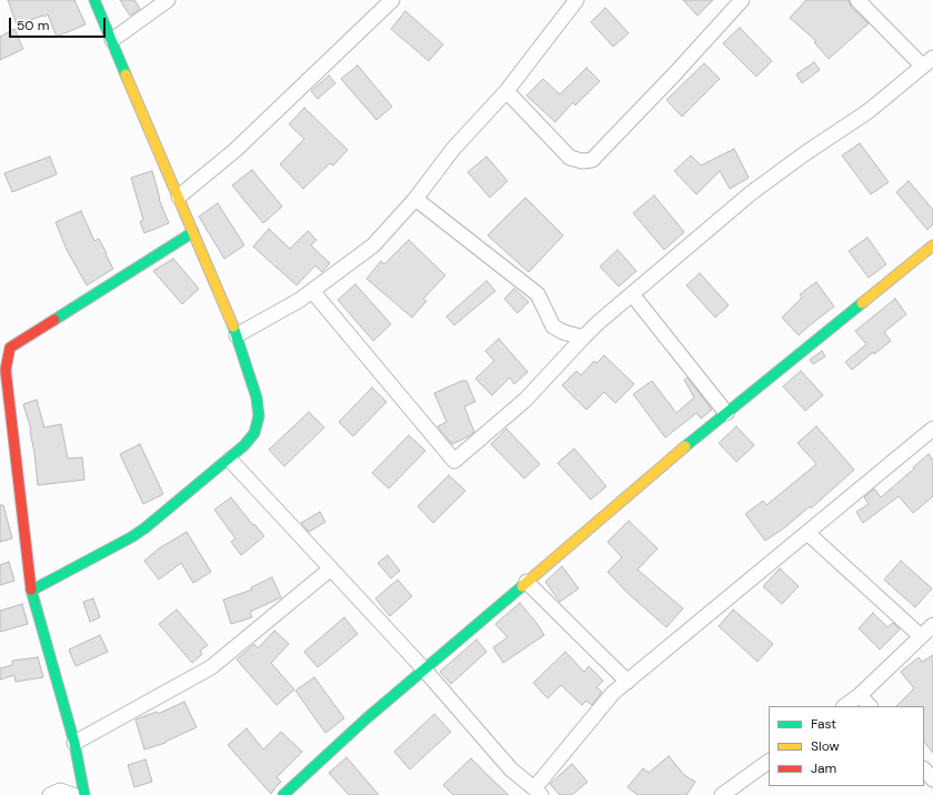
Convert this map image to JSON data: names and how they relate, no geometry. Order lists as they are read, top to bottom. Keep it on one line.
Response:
{"legend":["Fast","Slow","Jam"],"scale_bar":"50 m"}
